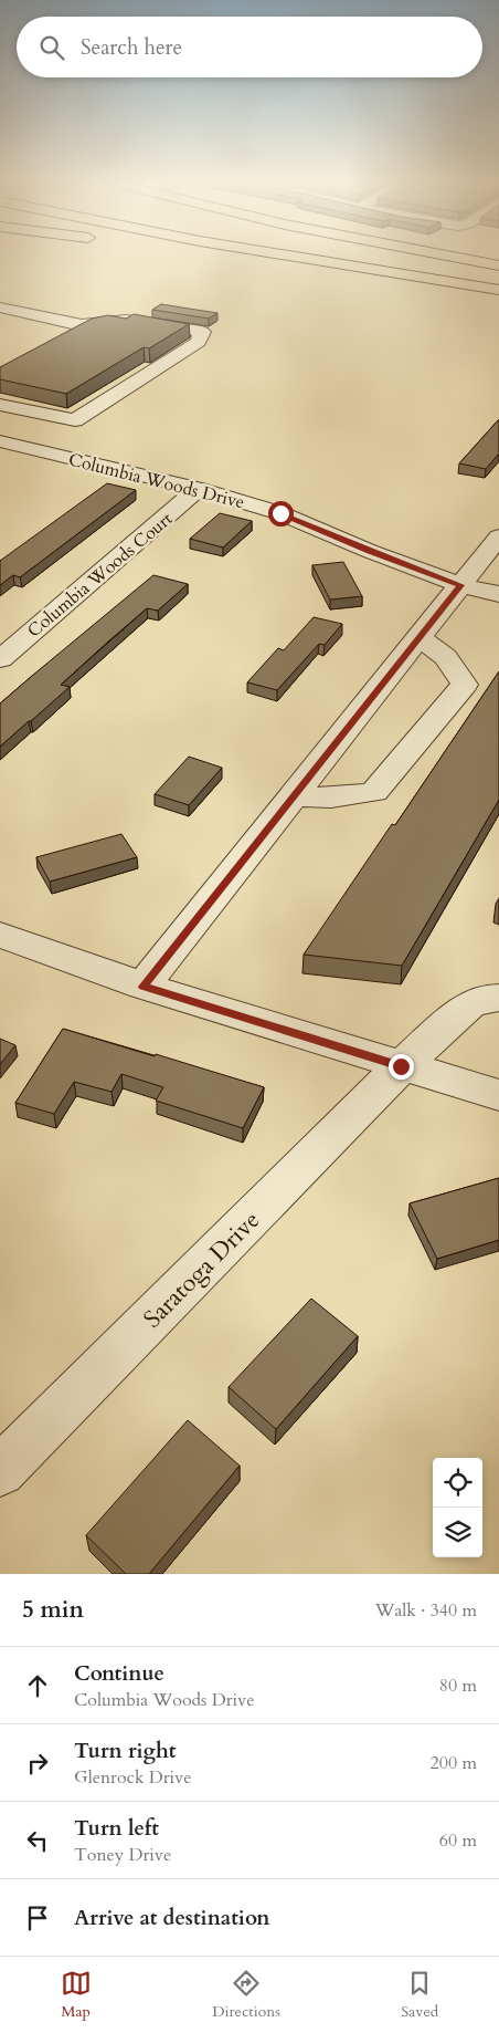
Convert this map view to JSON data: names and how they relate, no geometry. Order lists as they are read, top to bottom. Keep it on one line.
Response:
{"streets":{"street":["Columbia Woods Drive","Columbia Woods Court","Saratoga Drive"]},"crossings":[["Columbia Woods Drive","Columbia Woods Court"]],"page":{"search":"Search here","heading":["5 min","Walk · 340 m"],"list":[["Continue","Columbia Woods Drive","80 m"],["Turn right","Glenrock Drive","200 m"],["Turn left","Toney Drive","60 m"],"Arrive at destination"],"nav":["Map","Directions","Saved"]}}
